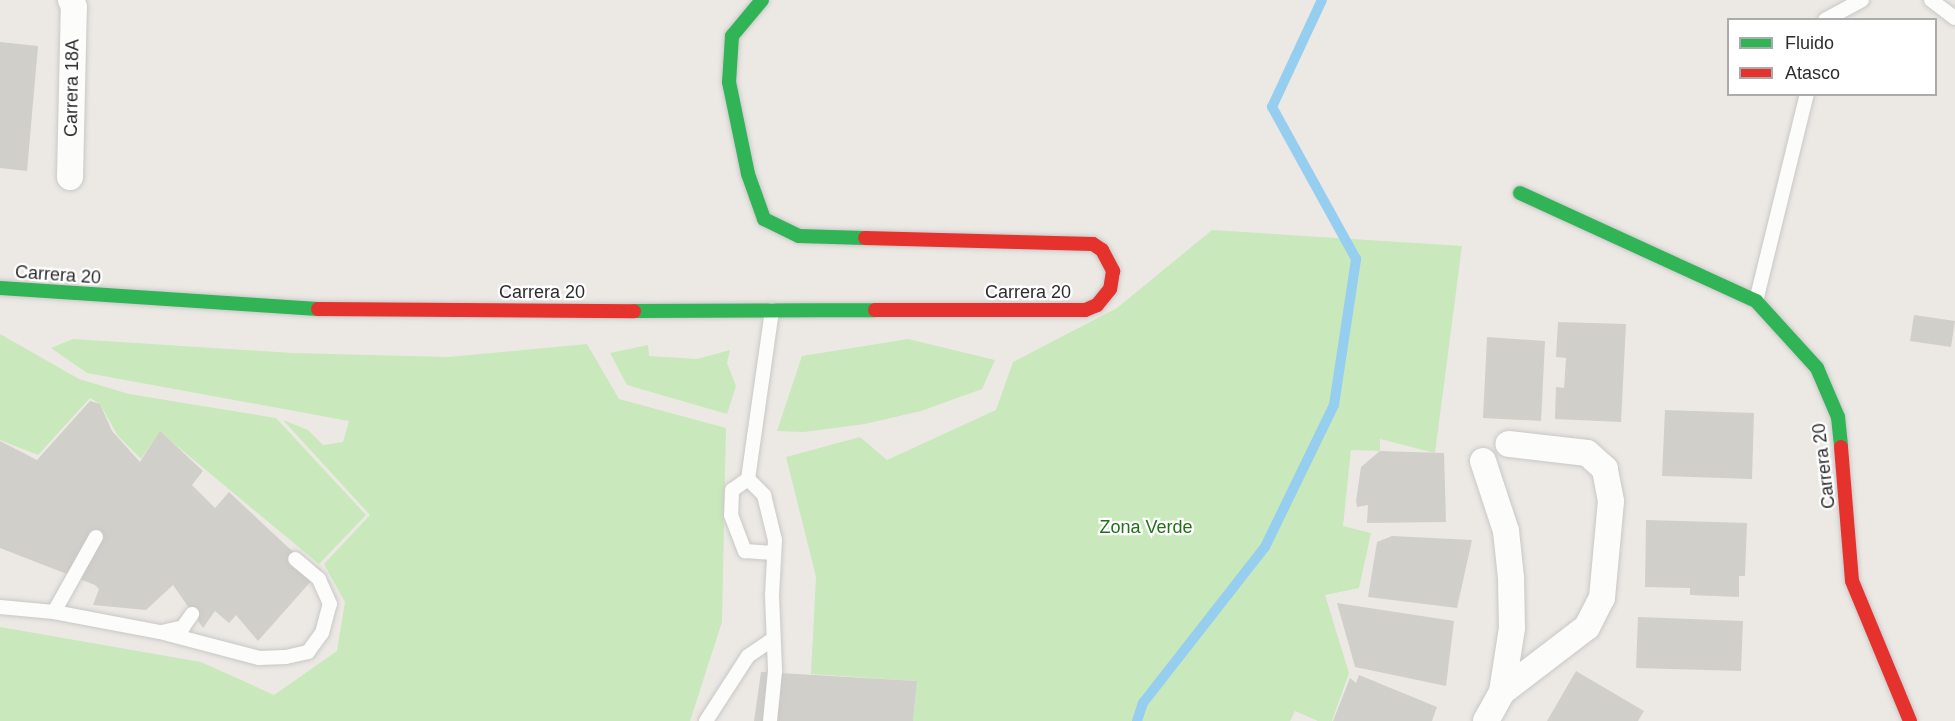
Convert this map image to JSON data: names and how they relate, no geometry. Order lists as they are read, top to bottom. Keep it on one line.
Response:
{"streets":{"street":["Carrera 18A","Carrera 20"]},"parks":["Zona Verde"],"legend":["Fluido","Atasco"]}
